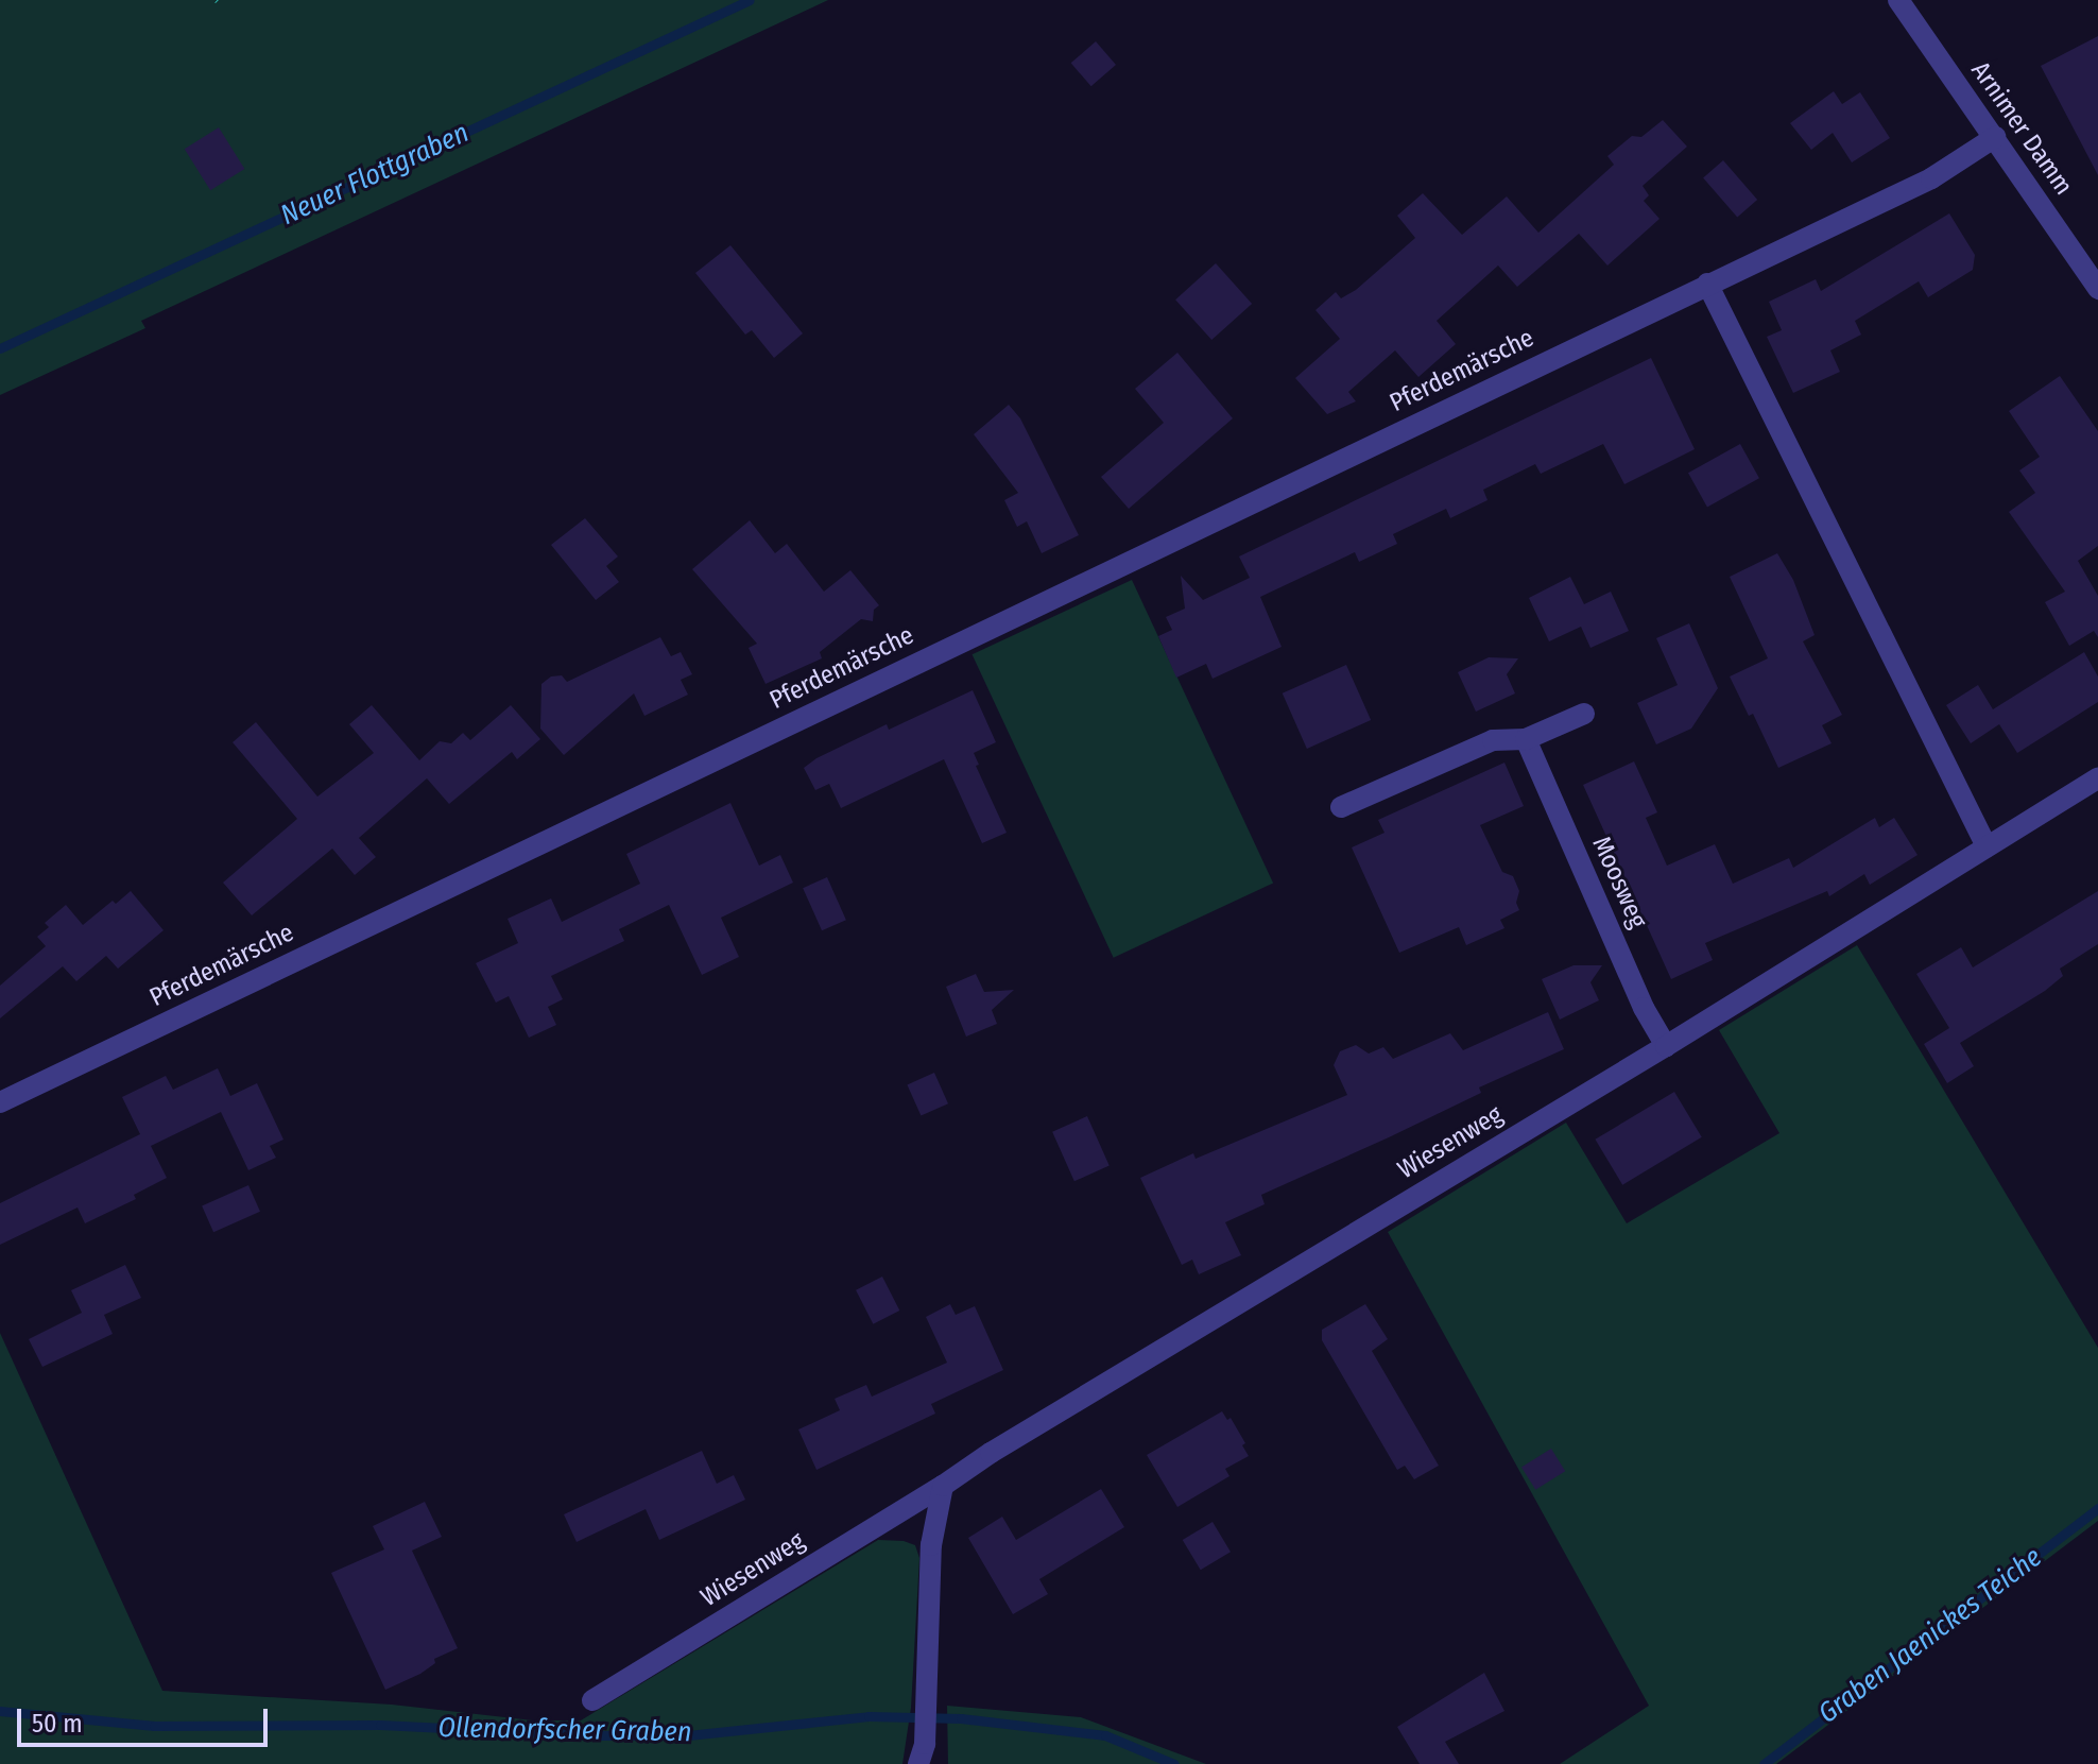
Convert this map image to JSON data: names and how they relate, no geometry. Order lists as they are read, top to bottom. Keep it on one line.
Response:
{"streets":{"street":["Arnimer Damm","Pferdemärsche","Moosweg","Wiesenweg"]},"crossings":[["Arnimer Damm","Pferdemärsche"],["Moosweg","Wiesenweg"]],"water":["Neuer Flottgraben","Graben Jaenickes Teiche","Ollendorfscher Graben"],"scale_bar":"50 m"}
